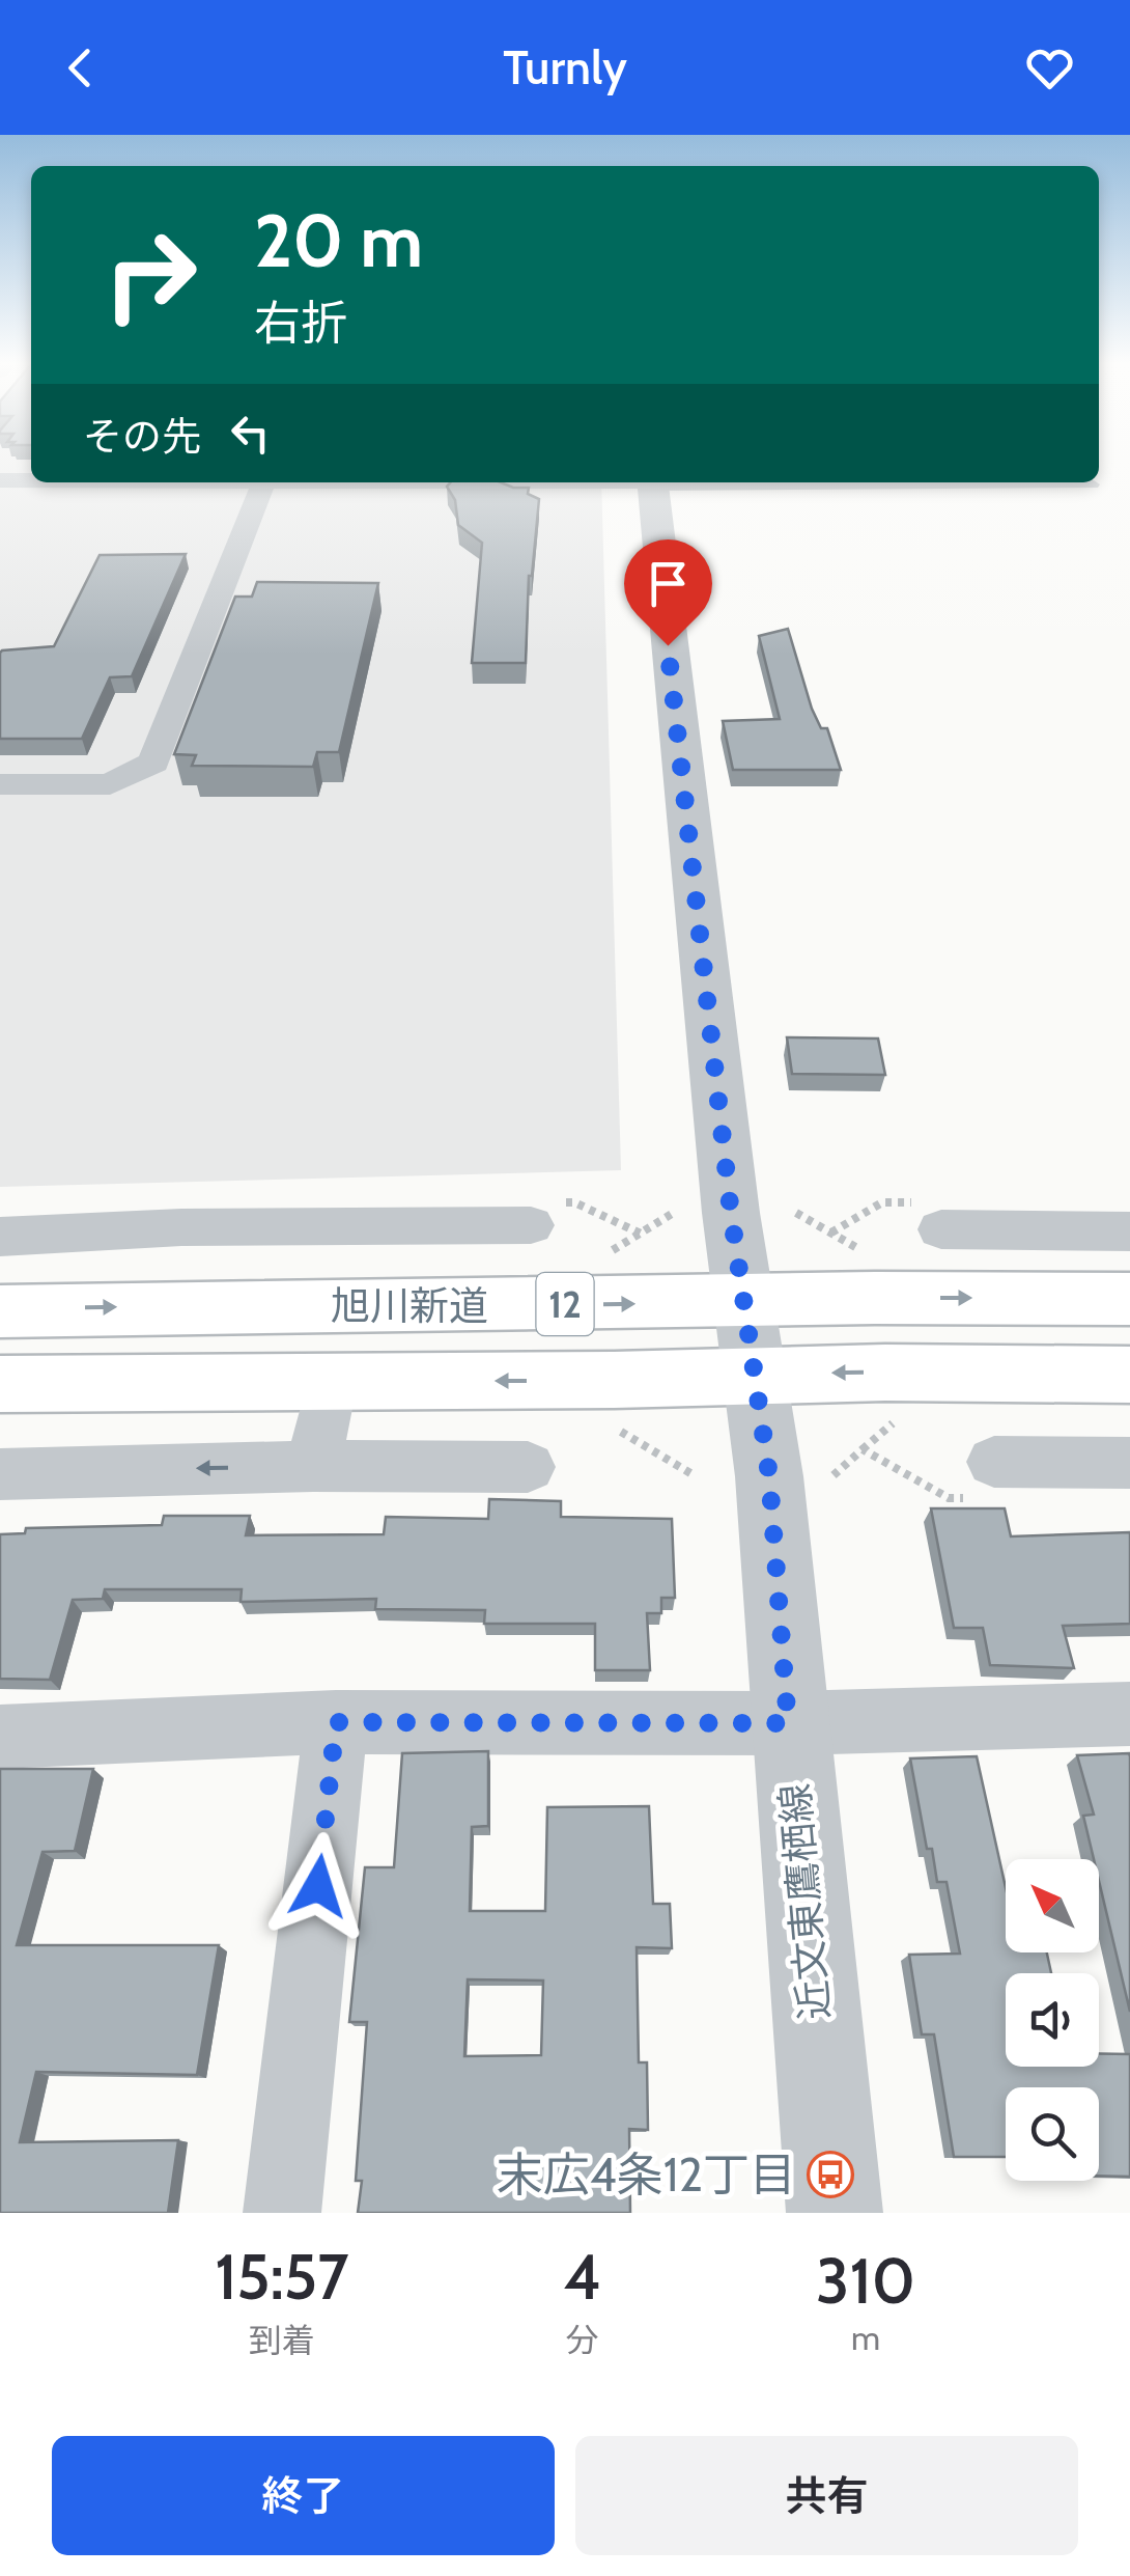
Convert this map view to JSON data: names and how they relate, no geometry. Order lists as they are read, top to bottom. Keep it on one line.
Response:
{"streets":{"highway":["12","旭川新道"],"street":["近文東鷹栖線"]},"crossings":[["旭川新道","近文東鷹栖線"]],"places":{"bus stop":["末広4条12丁目"]},"north":"top left","page":{"header":"Turnly","turn":["20 m","右折"],"then":"その先","eta":["15:57","到着","4","分","310","m"],"buttons":["終了","共有"]}}
